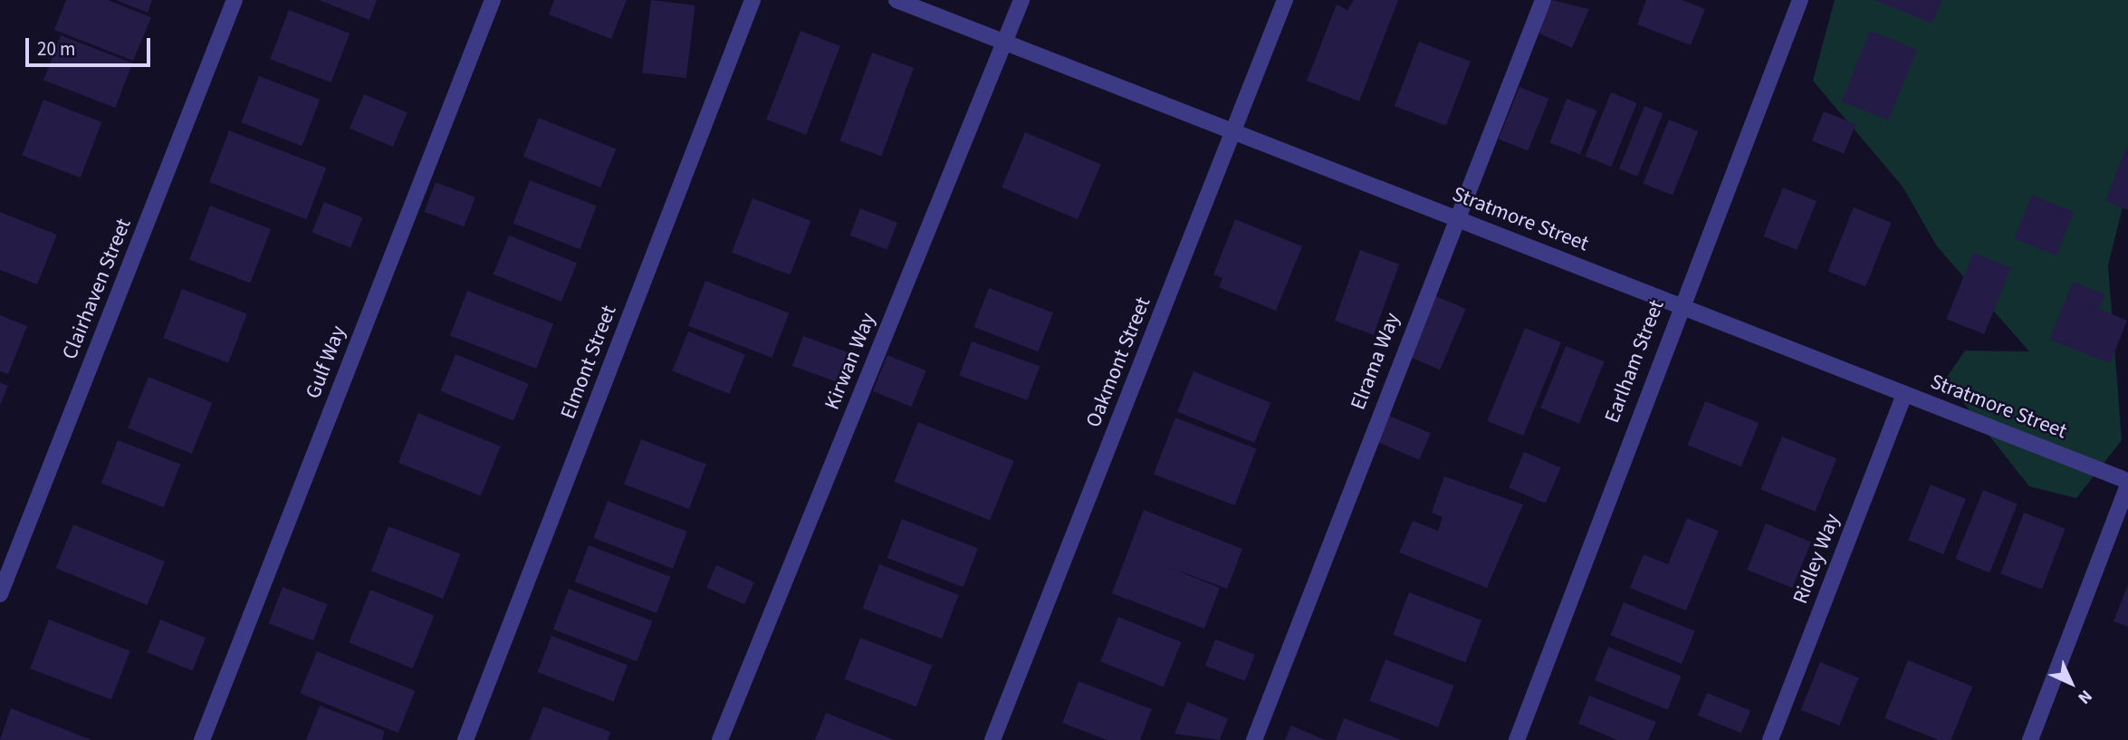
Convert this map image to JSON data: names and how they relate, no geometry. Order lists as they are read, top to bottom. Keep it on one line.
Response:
{"streets":{"street":["Stratmore Street","Clairhaven Street","Kirwan Way","Elrama Way","Earlham Street","Gulf Way","Elmont Street","Oakmont Street","Ridley Way"]},"crossings":[["Stratmore Street","Kirwan Way"],["Stratmore Street","Elrama Way"],["Stratmore Street","Earlham Street"],["Stratmore Street","Oakmont Street"],["Stratmore Street","Ridley Way"]],"scale_bar":"20 m","north":"bottom right"}
